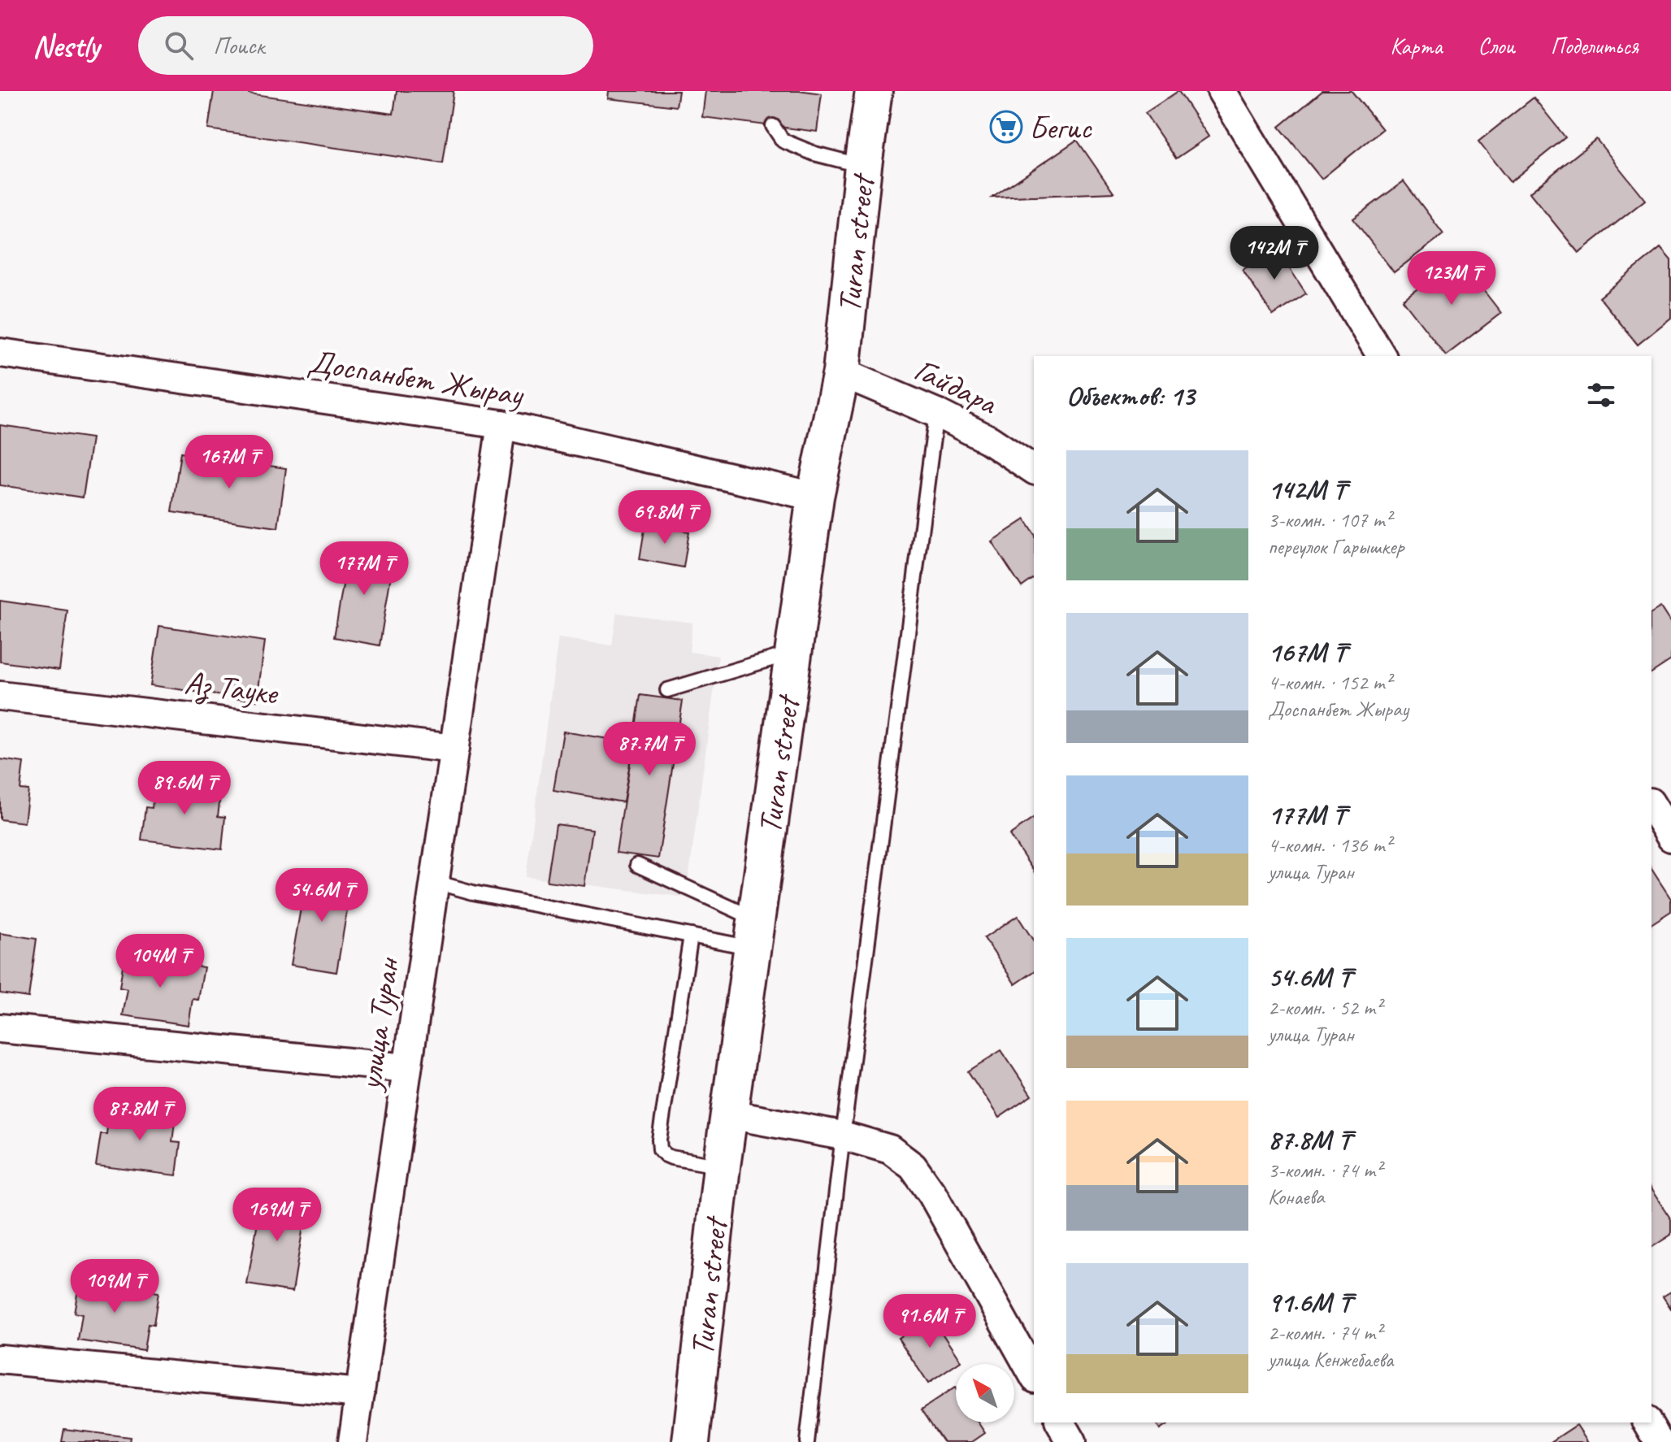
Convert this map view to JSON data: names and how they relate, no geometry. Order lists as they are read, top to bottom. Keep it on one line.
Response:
{"streets":{"main road":["Turan street"],"street":["Доспанбет Жырау","Гайдара","Аз Тауке","улица Туран"]},"crossings":[["Turan street","Доспанбет Жырау"],["Turan street","Гайдара"],["Доспанбет Жырау","улица Туран"],["Аз Тауке","улица Туран"]],"places":{"supermarket":["Бегис"]},"north":"top left","page":{"header":"Nestly","search":"Поиск","nav":["Карта","Слои","Поделиться"],"price":["142M ₸","123M ₸","167M ₸","69.8M ₸","177M ₸","87.7M ₸","89.6M ₸","54.6M ₸","104M ₸","87.8M ₸","169M ₸","109M ₸","91.6M ₸"],"heading":"Объектов: 13","list":[{"name":"142M ₸","note":"3-комн. · 107 m² · переулок Гарышкер"},{"name":"167M ₸","note":"4-комн. · 152 m² · Доспанбет Жырау"},{"name":"177M ₸","note":"4-комн. · 136 m² · улица Туран"},{"name":"54.6M ₸","note":"2-комн. · 52 m² · улица Туран"},{"name":"87.8M ₸","note":"3-комн. · 74 m² · Конаева"},{"name":"91.6M ₸","note":"2-комн. · 74 m² · улица Кенжебаева"}]}}
